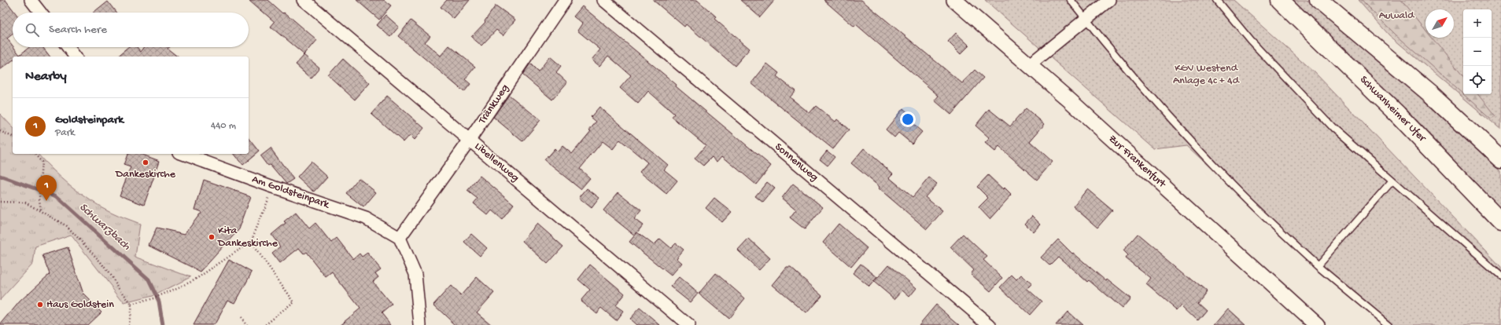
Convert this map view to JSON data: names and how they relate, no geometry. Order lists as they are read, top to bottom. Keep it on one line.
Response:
{"streets":{"main road":["Schwanheimer Ufer"],"street":["Tränkweg","Zur Frankenfurt","Libellenweg","Sonnenweg","Am Goldsteinpark"]},"crossings":[["Tränkweg","Libellenweg"],["Tränkweg","Am Goldsteinpark"]],"water":["Schwarzbach"],"parks":["Auwald","KGV Westend Anlage 4c + 4d"],"places":["Dankeskirche","Kita Dankeskirche","Haus Goldstein"],"north":"top right","page":{"map_buttons":["+","−"],"search":"Search here","heading":"Nearby","list":[{"mark":"1","name":"Goldsteinpark","note":"Park","value":"440 m"}],"pins":"1"}}
